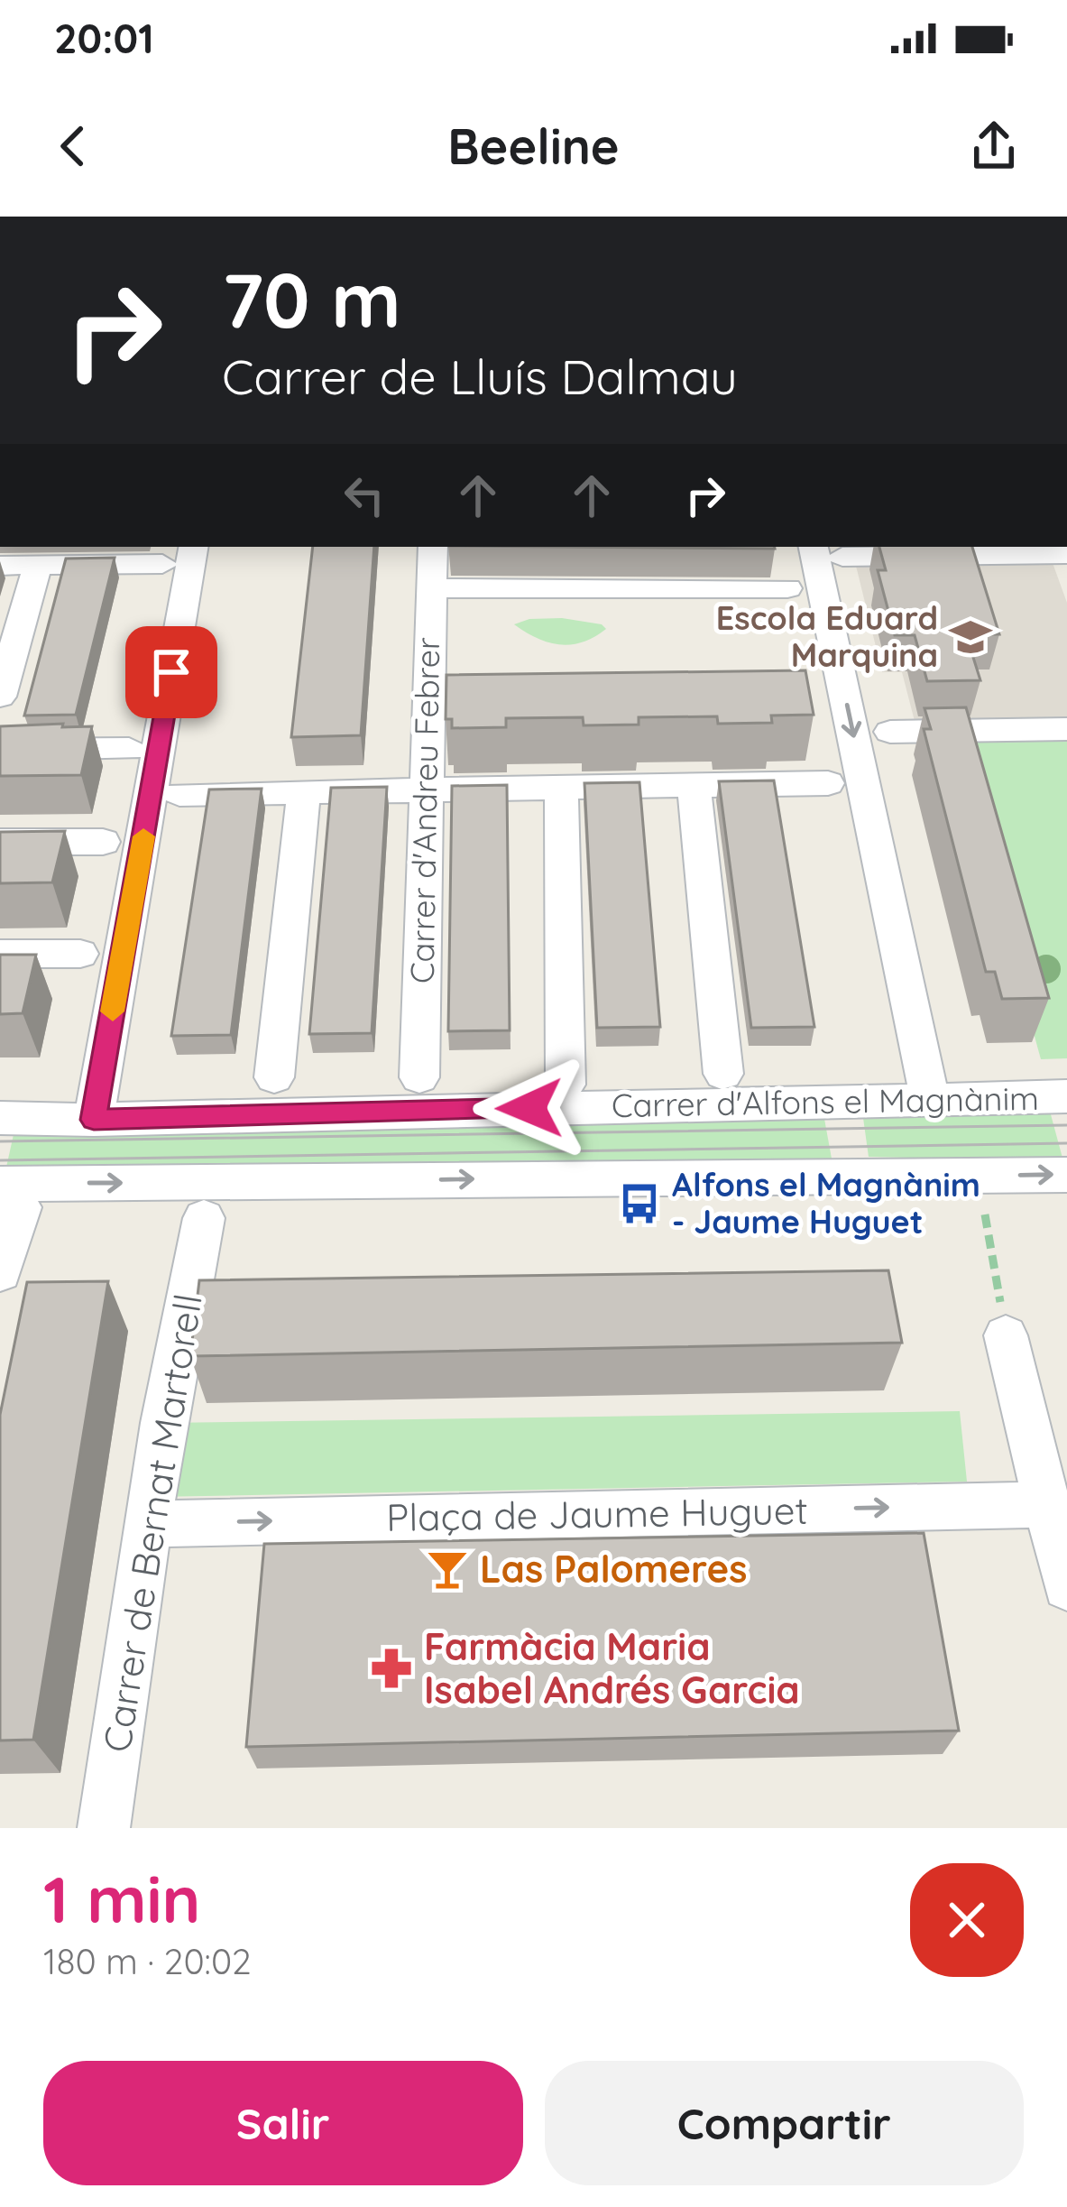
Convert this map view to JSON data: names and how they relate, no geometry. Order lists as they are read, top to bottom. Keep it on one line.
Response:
{"streets":{"street":["Carrer d'Andreu Febrer","Carrer d'Alfons el Magnànim","Plaça de Jaume Huguet","Carrer de Bernat Martorell"]},"crossings":[["Plaça de Jaume Huguet","Carrer de Bernat Martorell"]],"places":{"school or university":["Escola Eduard Marquina"],"bus stop":["Alfons el Magnànim - Jaume Huguet"],"bar":["Las Palomeres"],"pharmacy":["Farmàcia Maria Isabel Andrés Garcia"]},"page":{"status":"20:01","header":"Beeline","turn":["70 m","Carrer de Lluís Dalmau"],"heading":["1 min","180 m · 20:02"],"buttons":["Salir","Compartir"]}}
